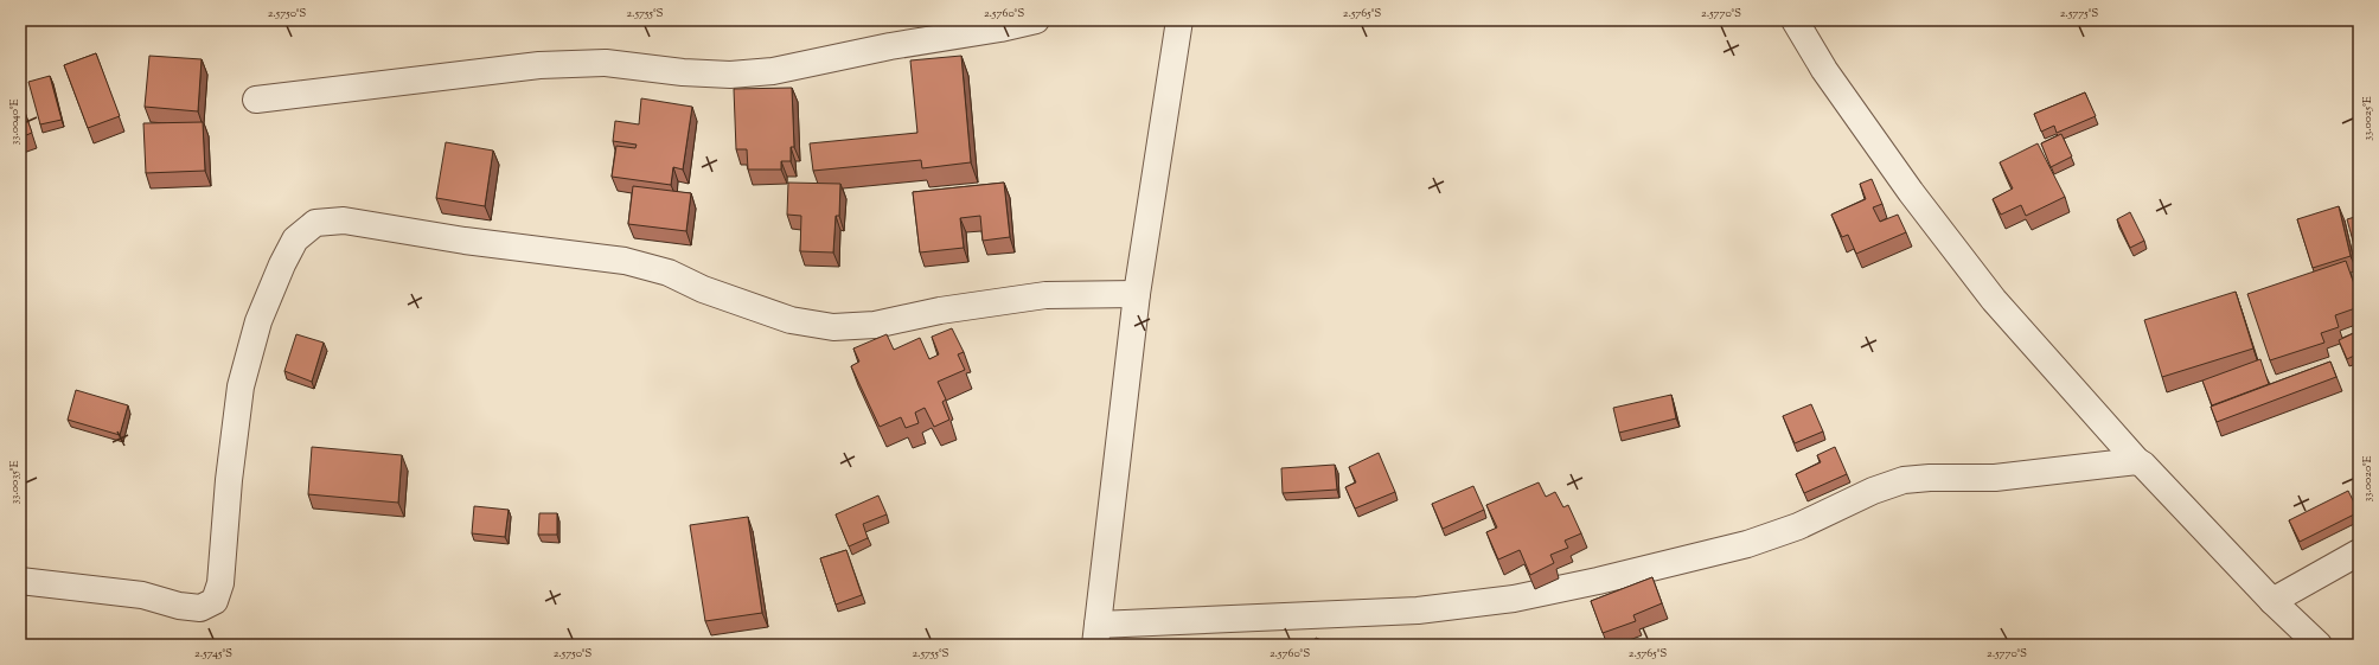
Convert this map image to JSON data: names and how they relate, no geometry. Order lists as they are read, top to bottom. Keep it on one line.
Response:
{"coordinates":["2.5750°S","2.5755°S","2.5760°S","2.5765°S","2.5770°S","2.5775°S","33.0025°E","33.0040°E","33.0020°E","33.0035°E","2.5745°S"]}
